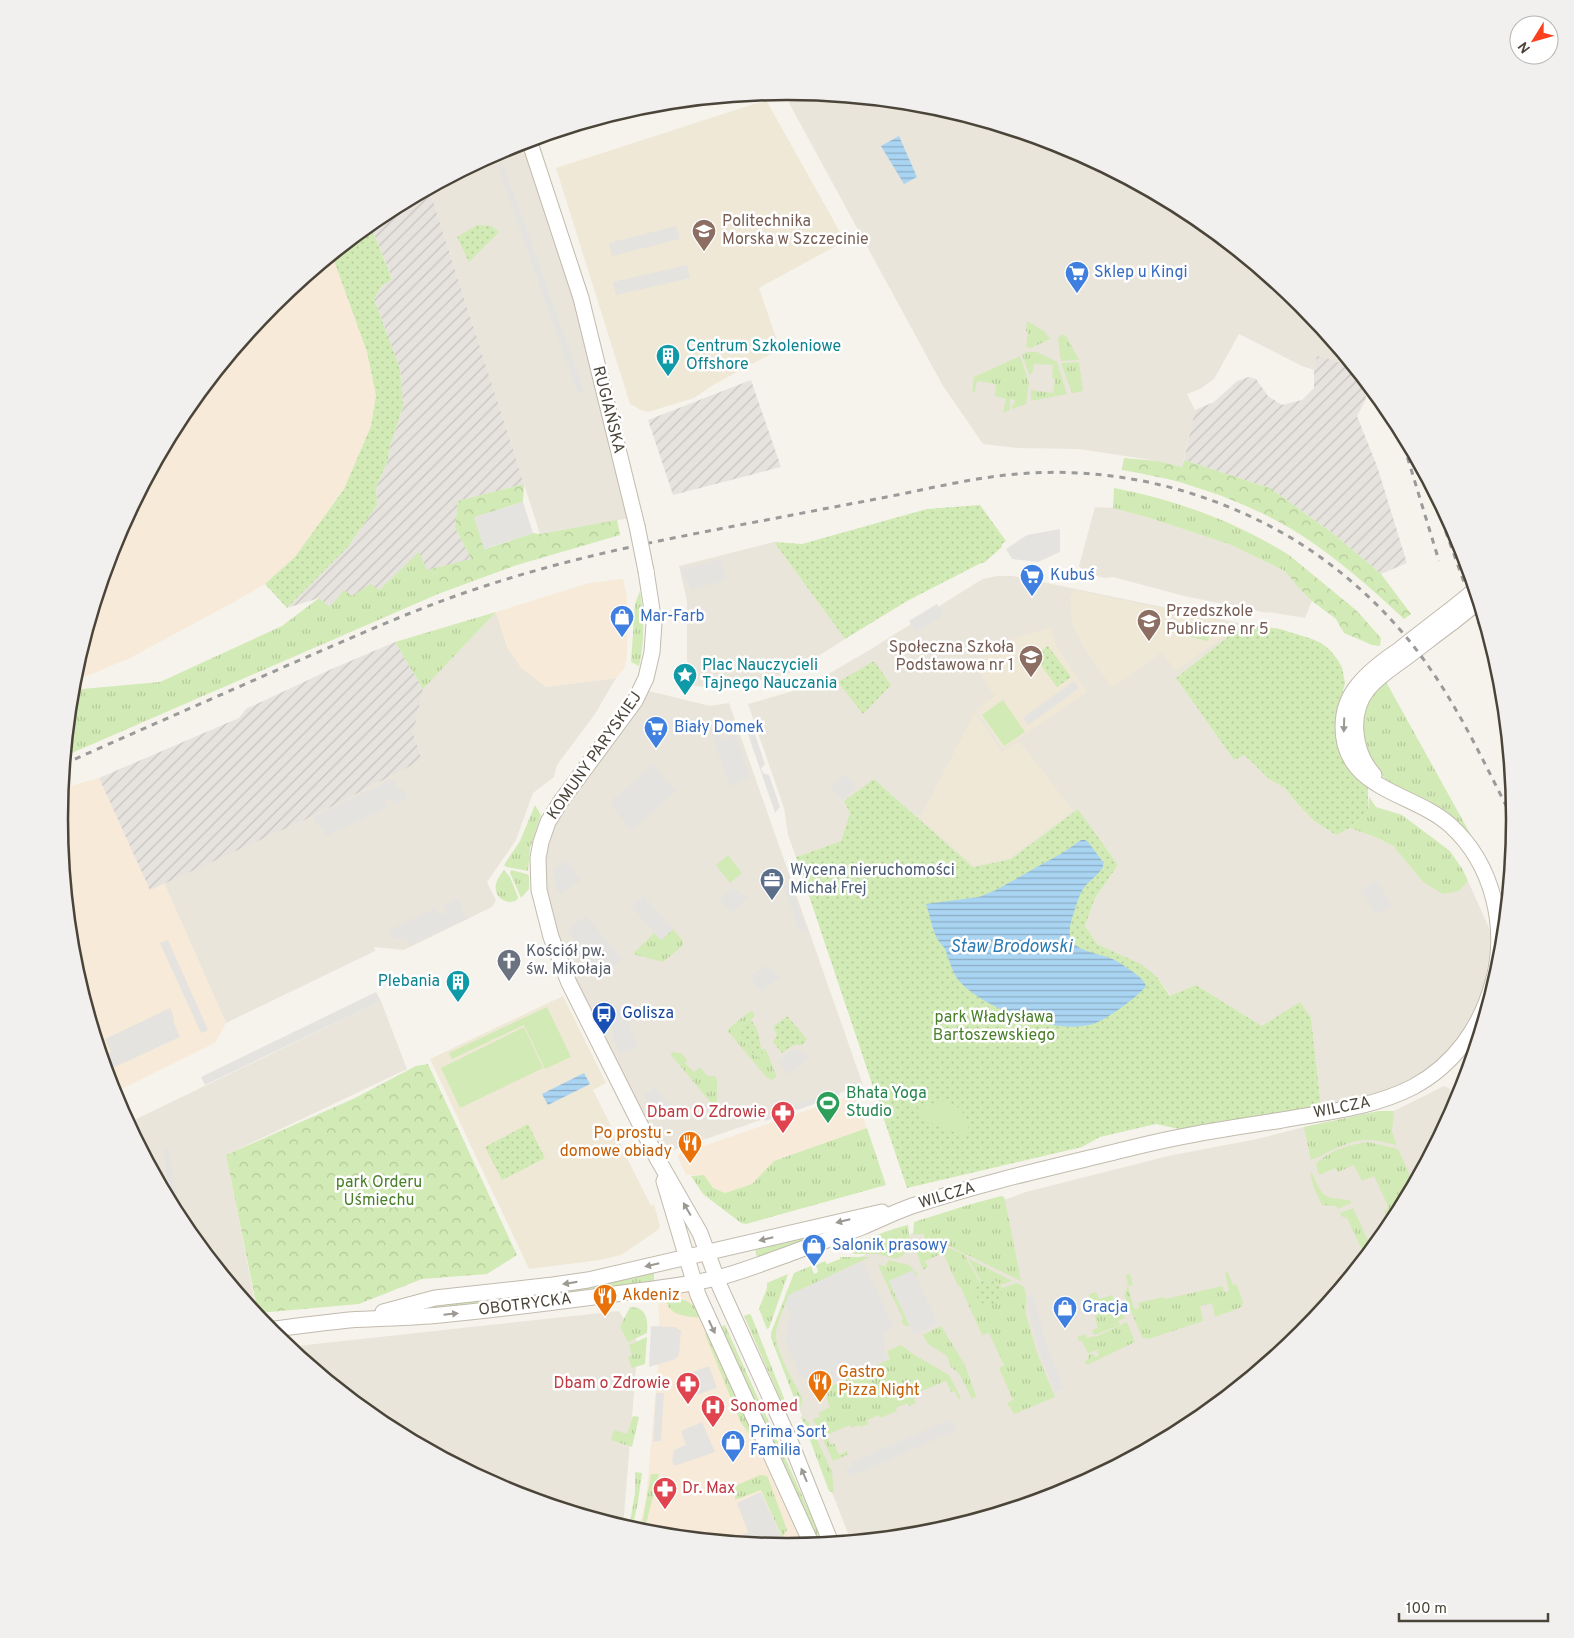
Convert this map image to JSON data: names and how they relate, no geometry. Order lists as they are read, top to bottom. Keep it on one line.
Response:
{"streets":{"street":["RUGIAŃSKA","KOMUNY PARYSKIEJ","WILCZA","OBOTRYCKA"]},"crossings":[["RUGIAŃSKA","KOMUNY PARYSKIEJ"],["KOMUNY PARYSKIEJ","WILCZA"],["KOMUNY PARYSKIEJ","OBOTRYCKA"],["WILCZA","OBOTRYCKA"]],"water":["Staw Brodowski"],"parks":["park Władysława Bartoszewskiego","park Orderu Uśmiechu"],"places":{"school or university":["Politechnika Morska w Szczecinie","Przedszkole Publiczne nr 5","Społeczna Szkoła Podstawowa nr 1"],"supermarket":["Sklep u Kingi","Kubuś","Biały Domek"],"building":["Centrum Szkoleniowe Offshore","Plebania"],"shop":["Mar-Farb","Salonik prasowy","Gracja","Prima Sort Familia"],"place":["Plac Nauczycieli Tajnego Nauczania"],"office":["Wycena nieruchomości Michał Frej"],"church":["Kościół pw. św. Mikołaja"],"bus stop":["Golisza"],"sports":["Bhata Yoga Studio"],"pharmacy":["Dbam O Zdrowie","Dbam o Zdrowie","Dr. Max"],"restaurant":["Po prostu - domowe obiady","Akdeniz","Gastro Pizza Night"],"hospital":["Sonomed"]},"scale_bar":"100 m","north":"bottom left"}
